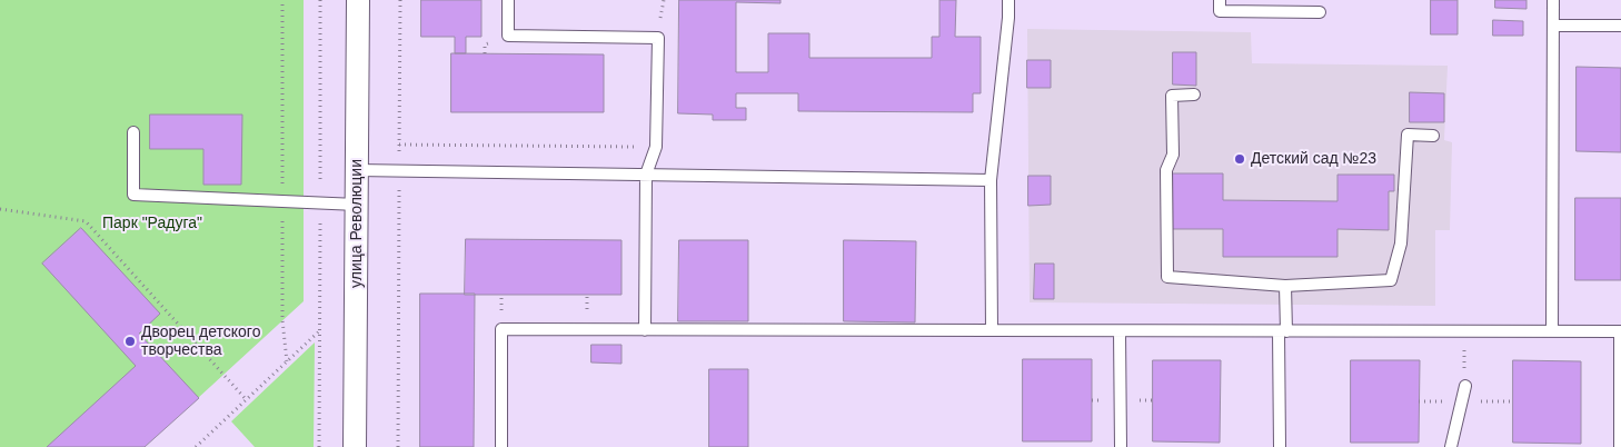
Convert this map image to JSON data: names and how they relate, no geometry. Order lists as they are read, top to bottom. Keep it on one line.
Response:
{"streets":{"street":["улица Революции"]},"parks":["Парк \"Радуга\""],"places":["Детский сад №23","Дворец детского творчества"]}
